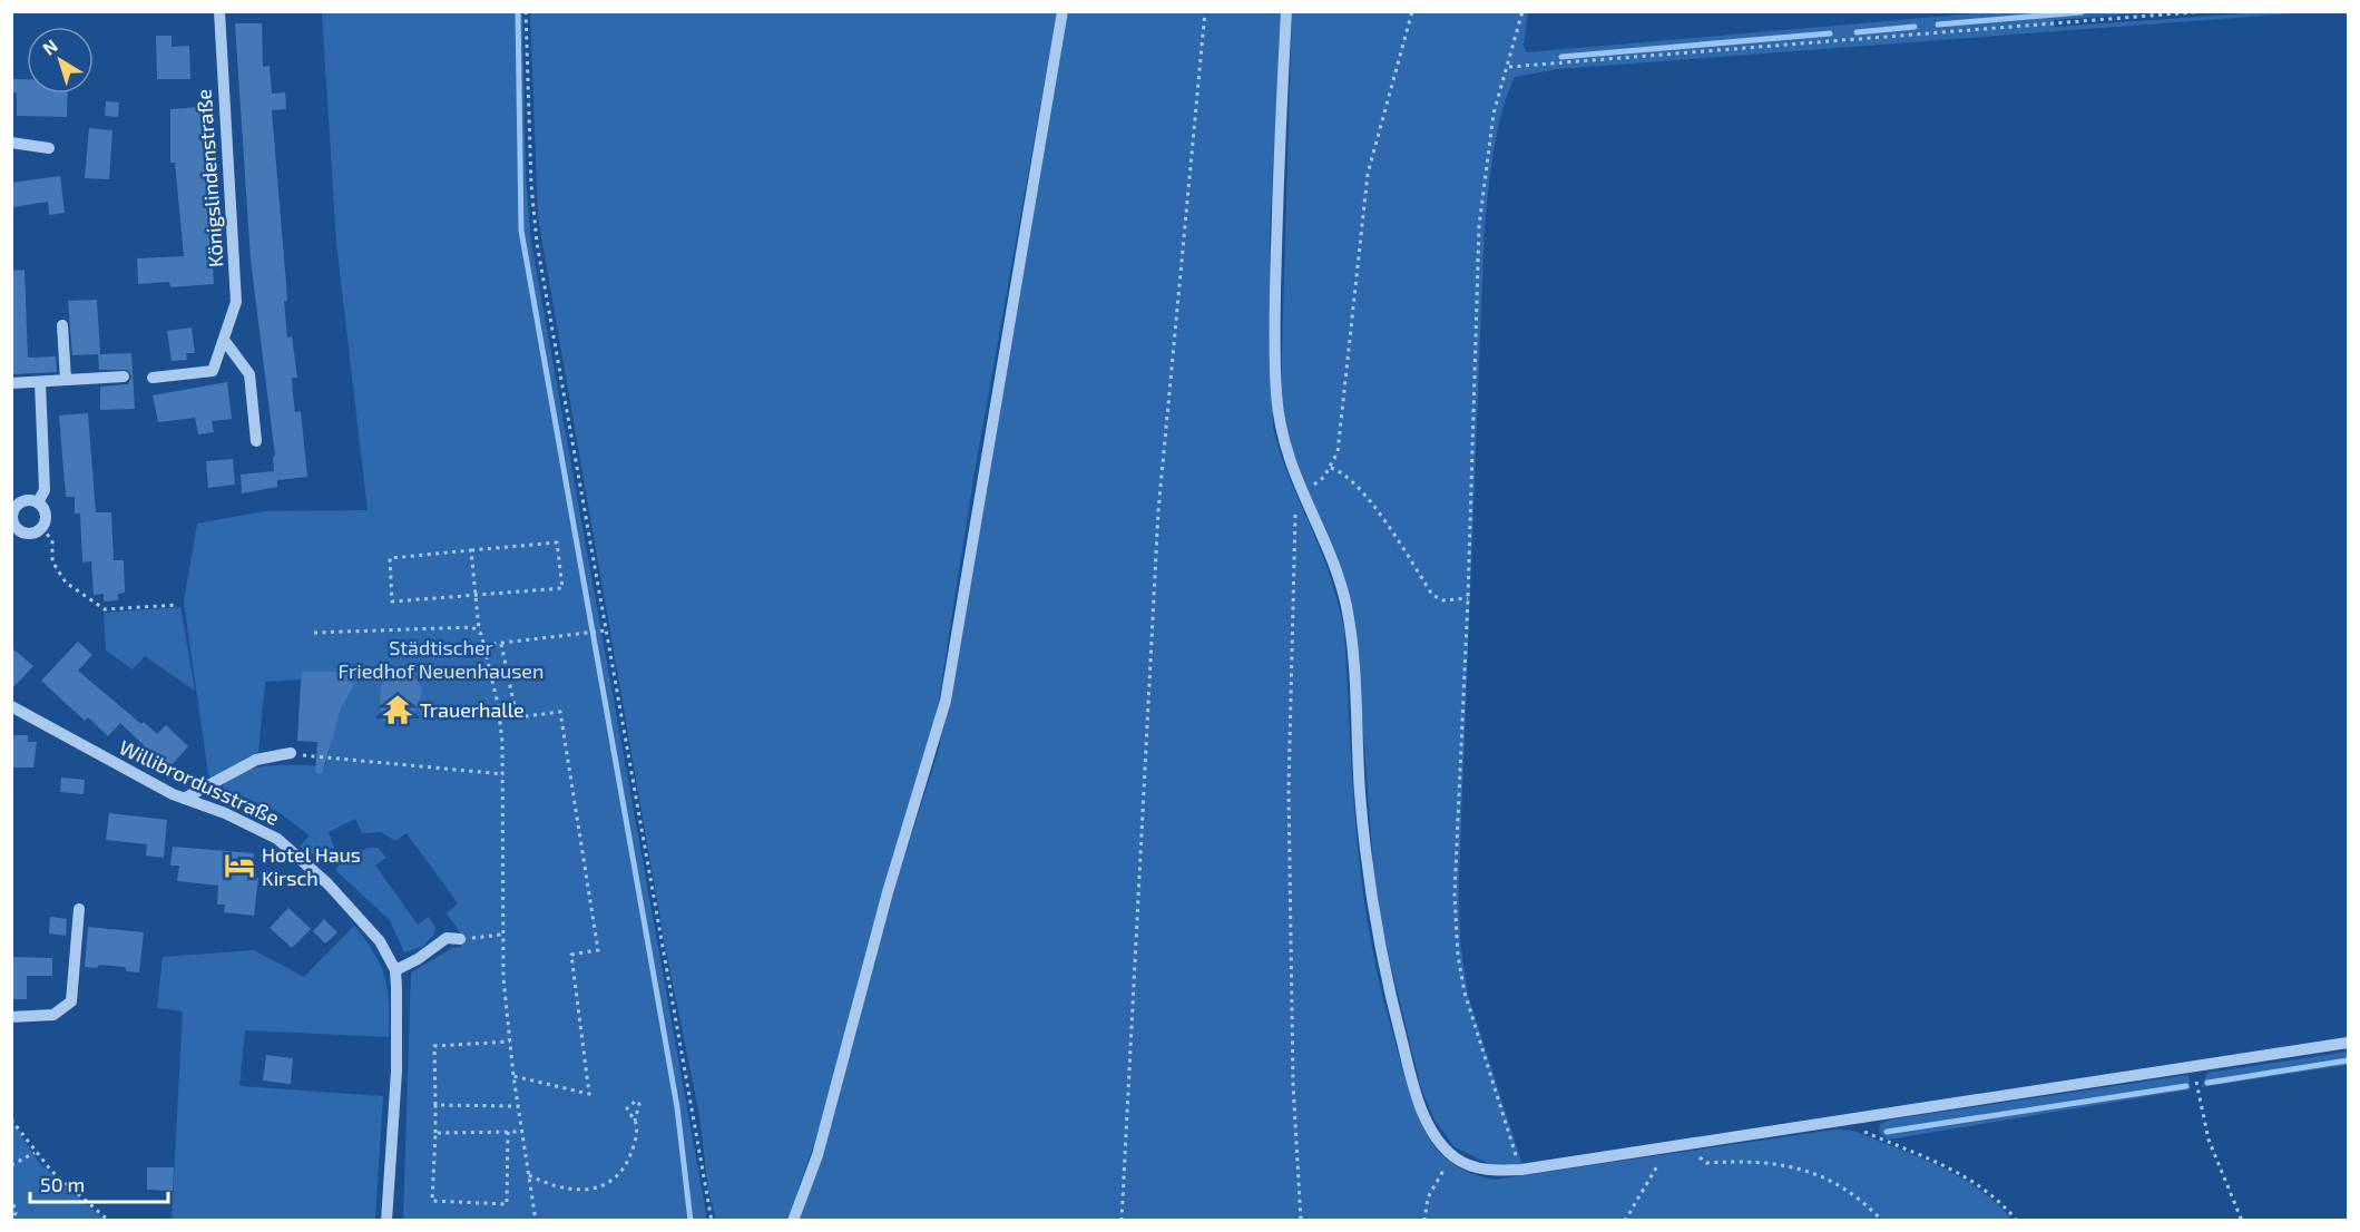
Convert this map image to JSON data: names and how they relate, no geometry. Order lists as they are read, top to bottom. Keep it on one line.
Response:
{"streets":{"street":["Königslindenstraße","Willibrordusstraße"]},"parks":["Städtischer Friedhof Neuenhausen"],"places":{"temple":["Trauerhalle"],"hotel":["Hotel Haus Kirsch"]},"scale_bar":"50 m","north":"top left"}
